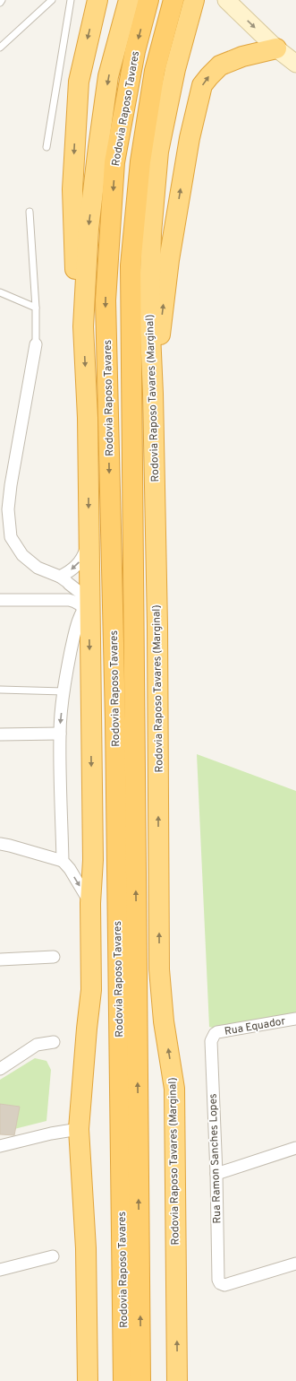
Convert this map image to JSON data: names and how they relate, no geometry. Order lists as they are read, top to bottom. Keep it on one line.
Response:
{"streets":{"highway":["Rodovia Raposo Tavares","Rodovia Raposo Tavares (Marginal)"],"street":["Rua Equador","Rua Ramon Sanches Lopes"]},"crossings":[["Rua Equador","Rua Ramon Sanches Lopes"]]}
